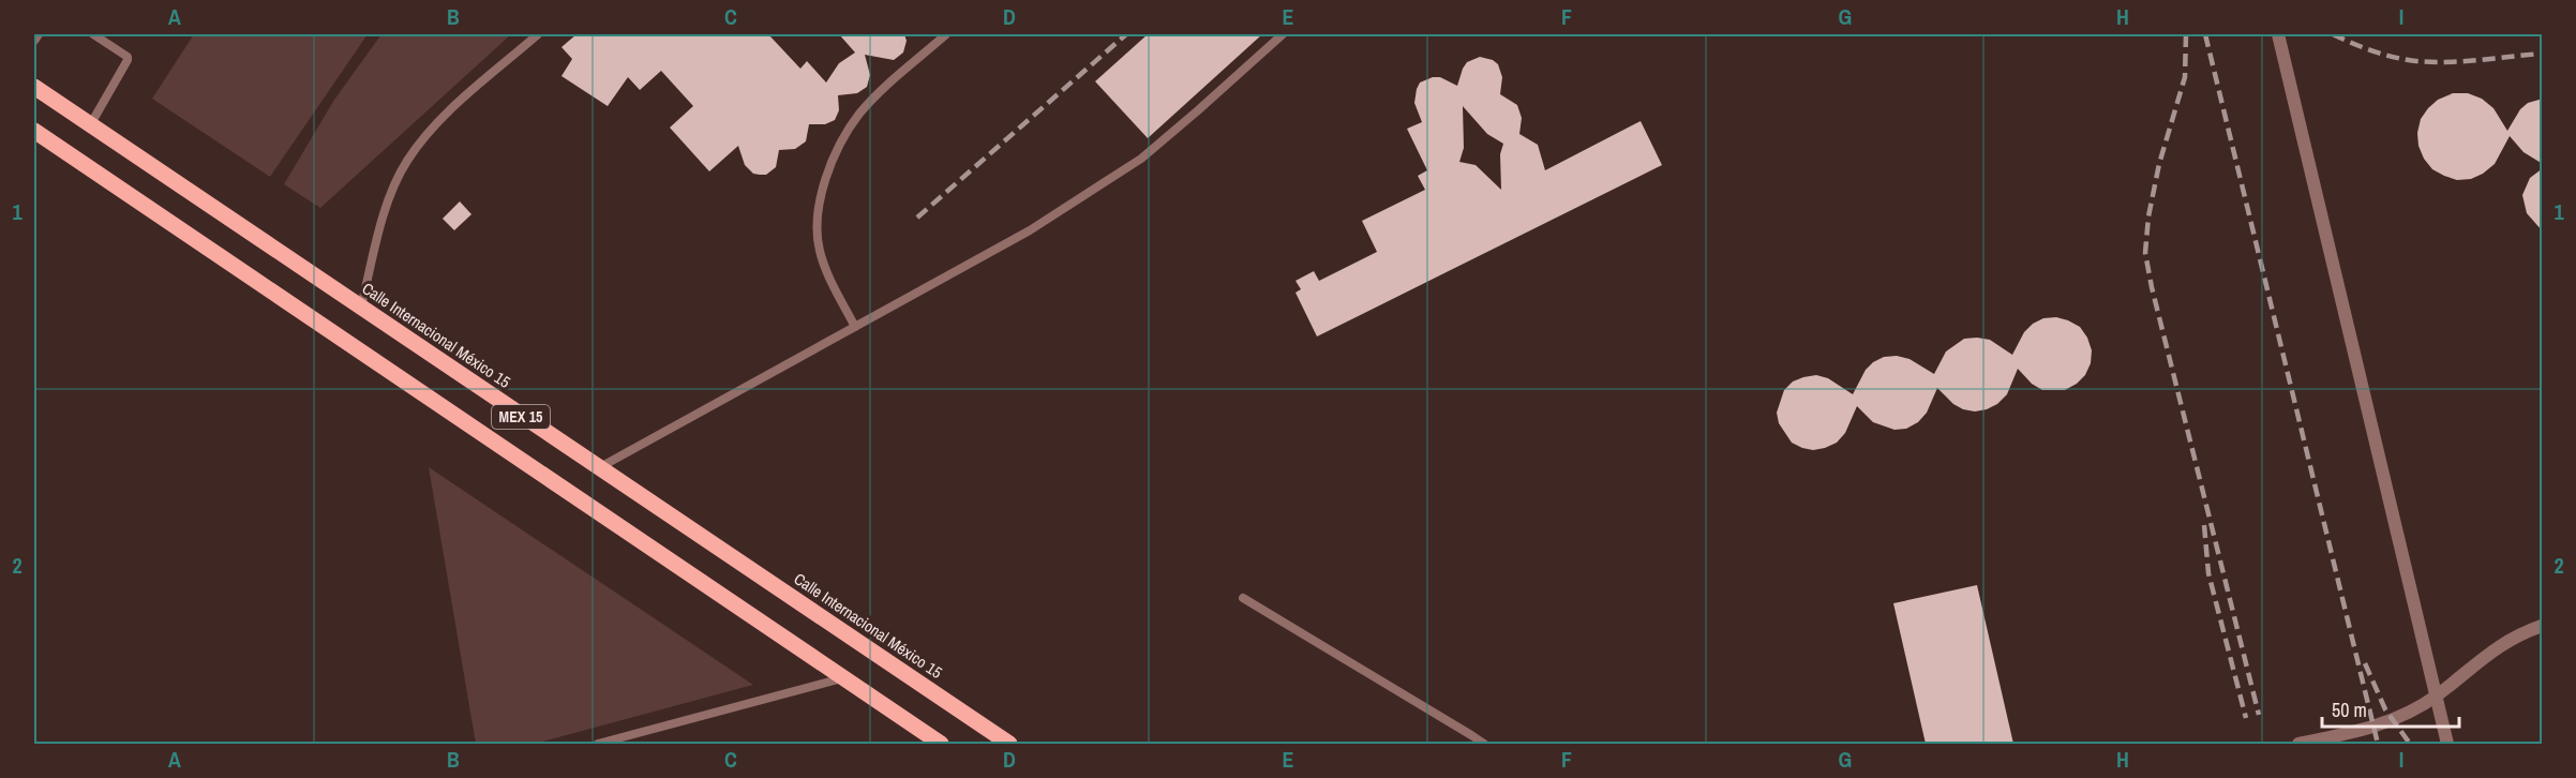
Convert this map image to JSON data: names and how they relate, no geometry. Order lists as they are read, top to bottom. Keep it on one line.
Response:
{"streets":{"main road":["Calle Internacional México 15","MEX 15"]},"scale_bar":"50 m","grid":{"columns":["A","B","C","D","E","F","G","H","I"],"rows":["1","2"]}}
